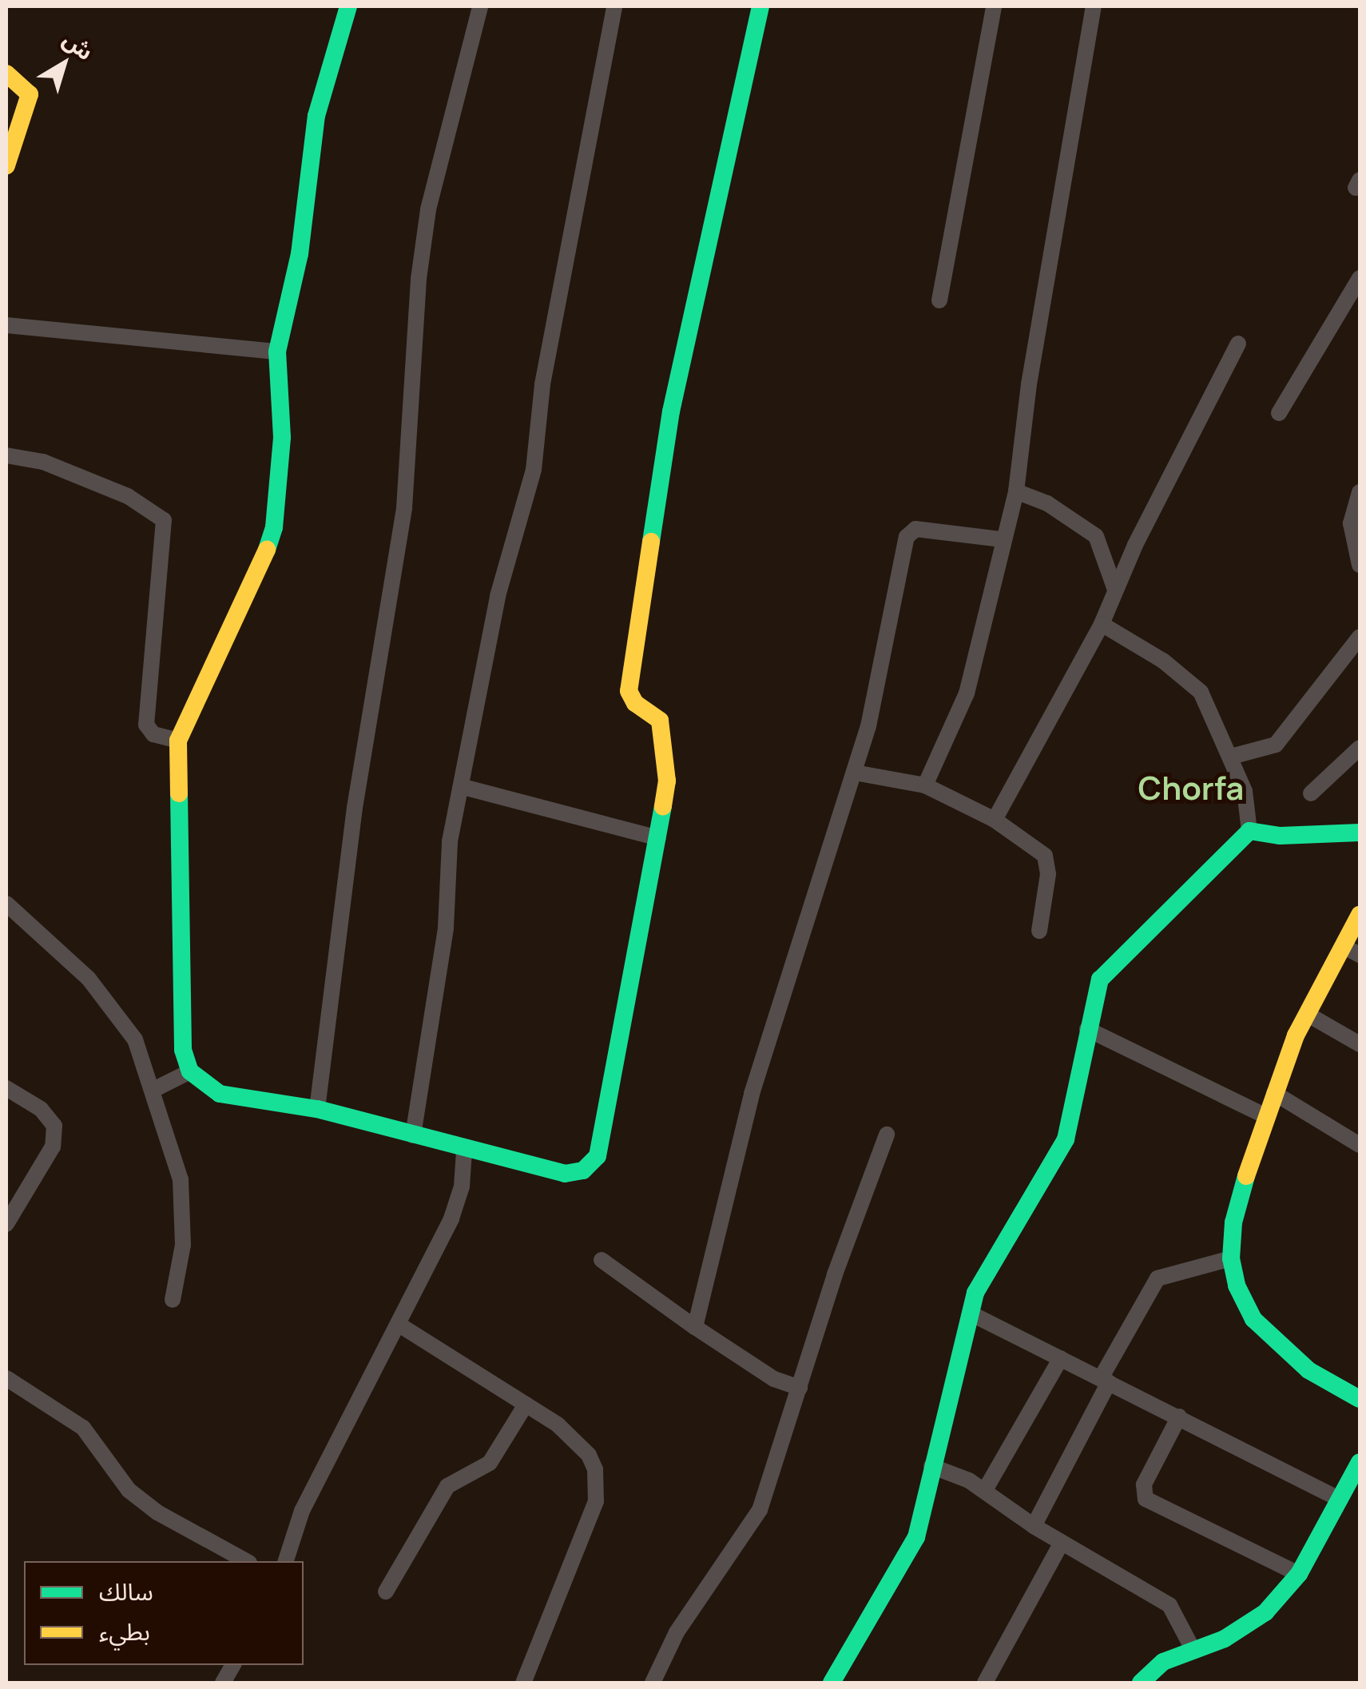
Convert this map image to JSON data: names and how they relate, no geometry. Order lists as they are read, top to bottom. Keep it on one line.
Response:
{"districts":["Chorfa"],"legend":["سالك","بطيء"],"north":"top right"}
